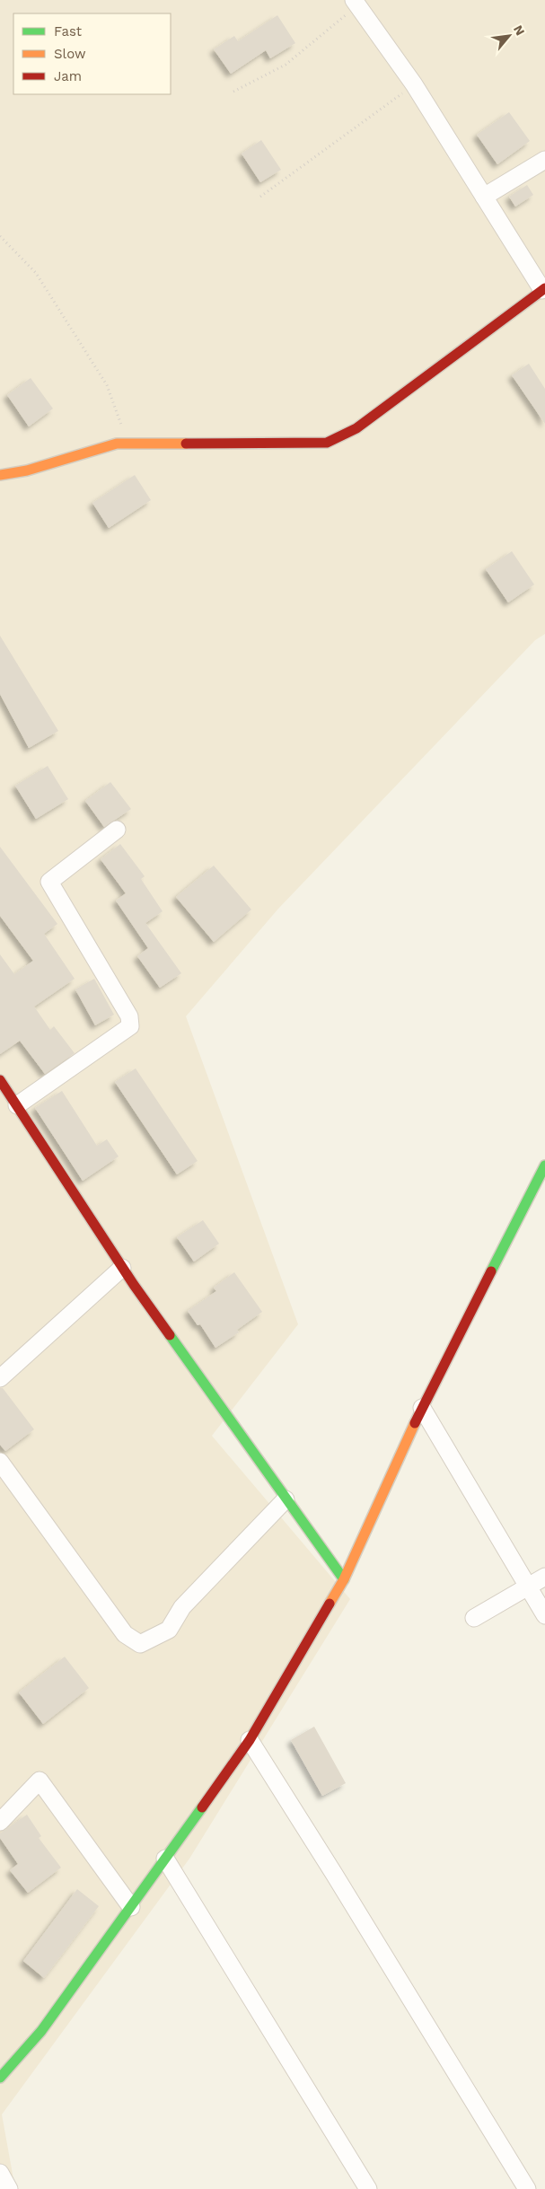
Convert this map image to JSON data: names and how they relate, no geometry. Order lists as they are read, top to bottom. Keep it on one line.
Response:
{"legend":["Fast","Slow","Jam"],"north":"top right"}
